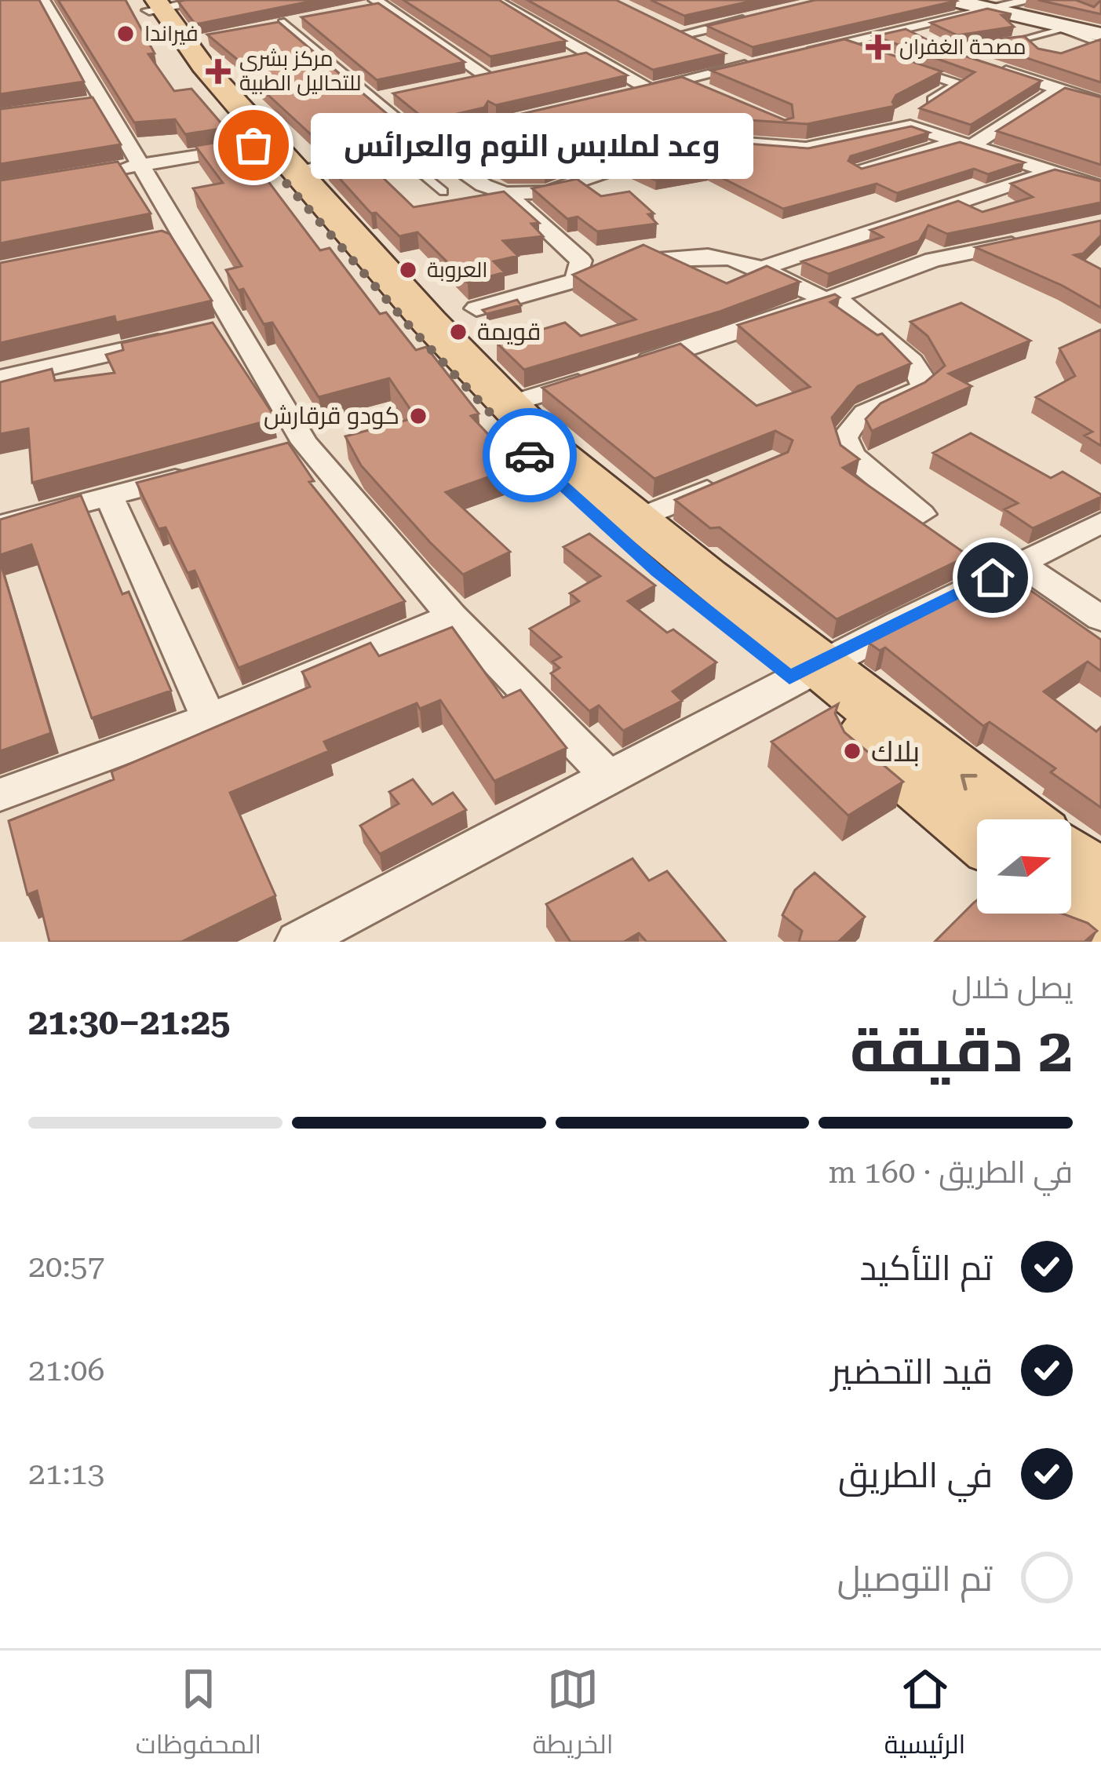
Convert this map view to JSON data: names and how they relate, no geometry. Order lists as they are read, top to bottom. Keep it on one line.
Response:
{"places":{"other":["فيراندا","وعد لملابس النوم والعرائس","العروبة","قويمة","كودو قرقارش","بلاك"],"health":["مصحة الغفران","مركز بشرى للتحاليل الطبية"]},"north":"right","page":{"bubble":"وعد لملابس النوم والعرائس","heading":["2 دقيقة","يصل خلال","21:25–21:30"],"bar":"في الطريق · 160 m","list":[["تم التأكيد","20:57"],["قيد التحضير","21:06"],["في الطريق","21:13"],"تم التوصيل"],"tabs":["الرئيسية","الخريطة","المحفوظات"]}}
